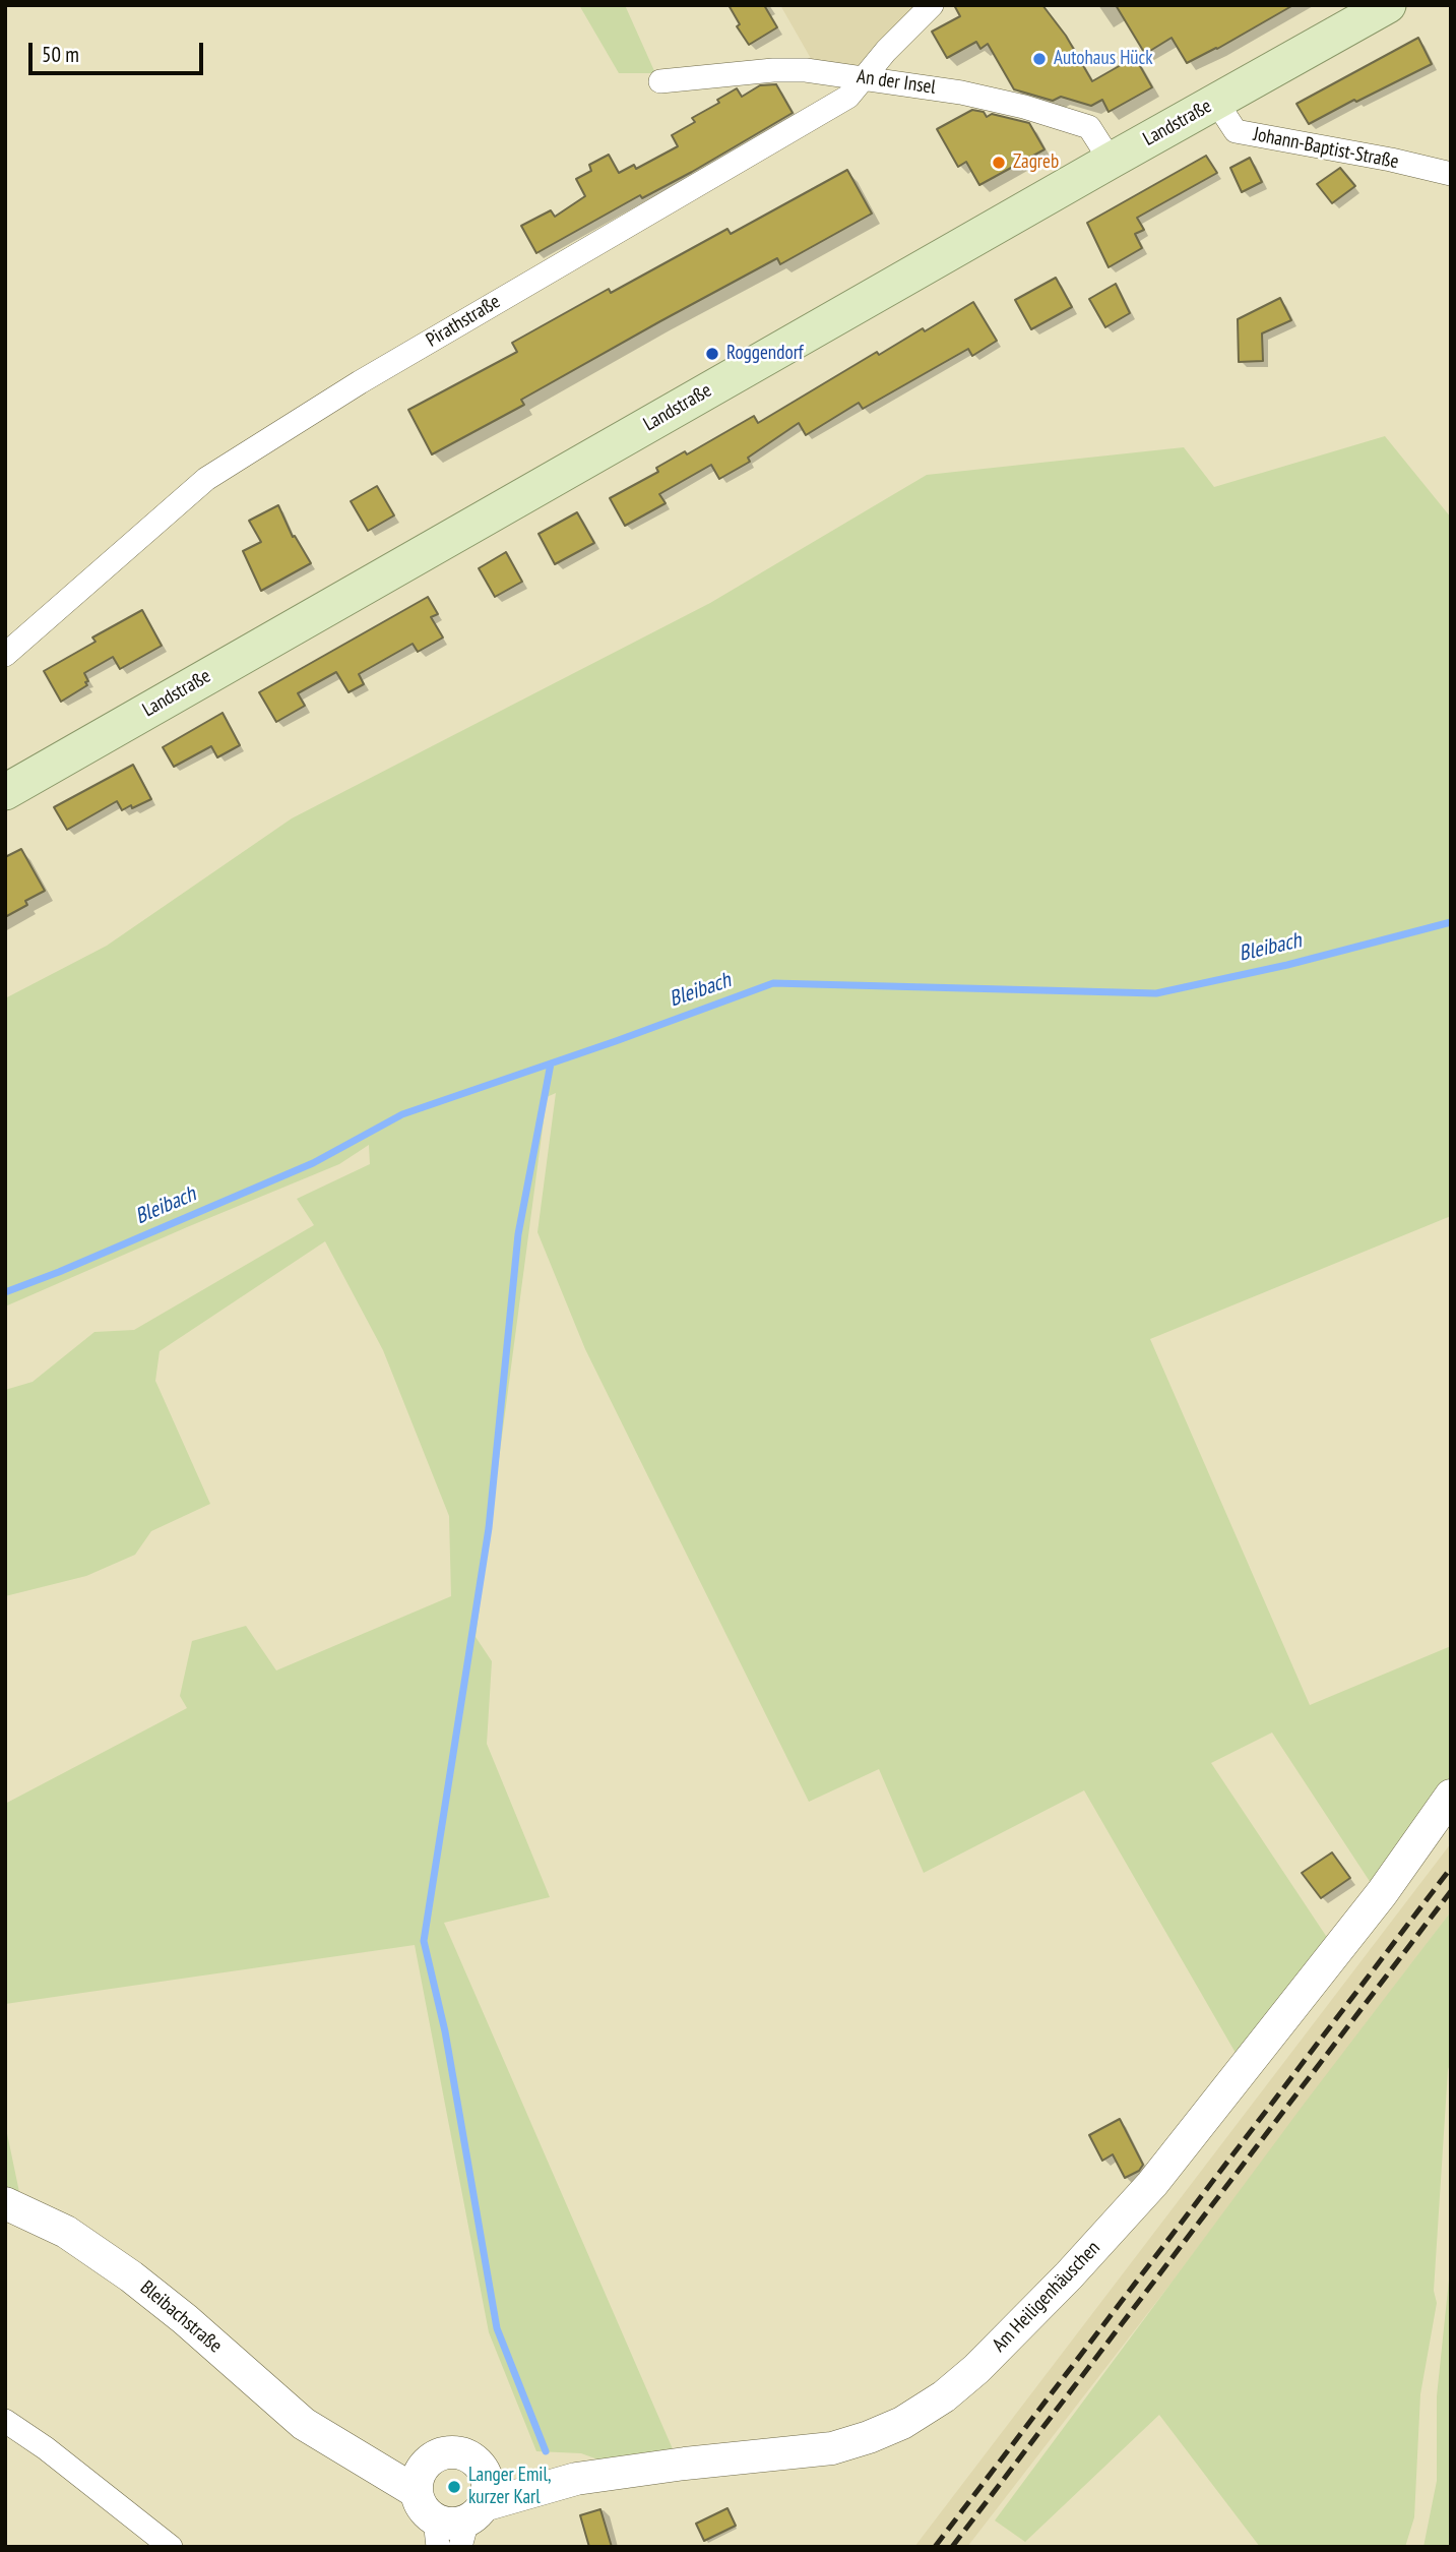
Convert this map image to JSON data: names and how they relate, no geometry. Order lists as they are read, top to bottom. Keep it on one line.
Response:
{"streets":{"main road":["Landstraße","Am Heiligenhäuschen","Bleibachstraße"],"street":["An der Insel","Johann-Baptist-Straße","Pirathstraße"]},"crossings":[["An der Insel","Landstraße"],["An der Insel","Pirathstraße"],["Landstraße","Johann-Baptist-Straße"],["Am Heiligenhäuschen","Bleibachstraße"]],"water":["Bleibach"],"places":["Autohaus Hück","Zagreb","Roggendorf","Langer Emil, kurzer Karl"],"scale_bar":"50 m"}
